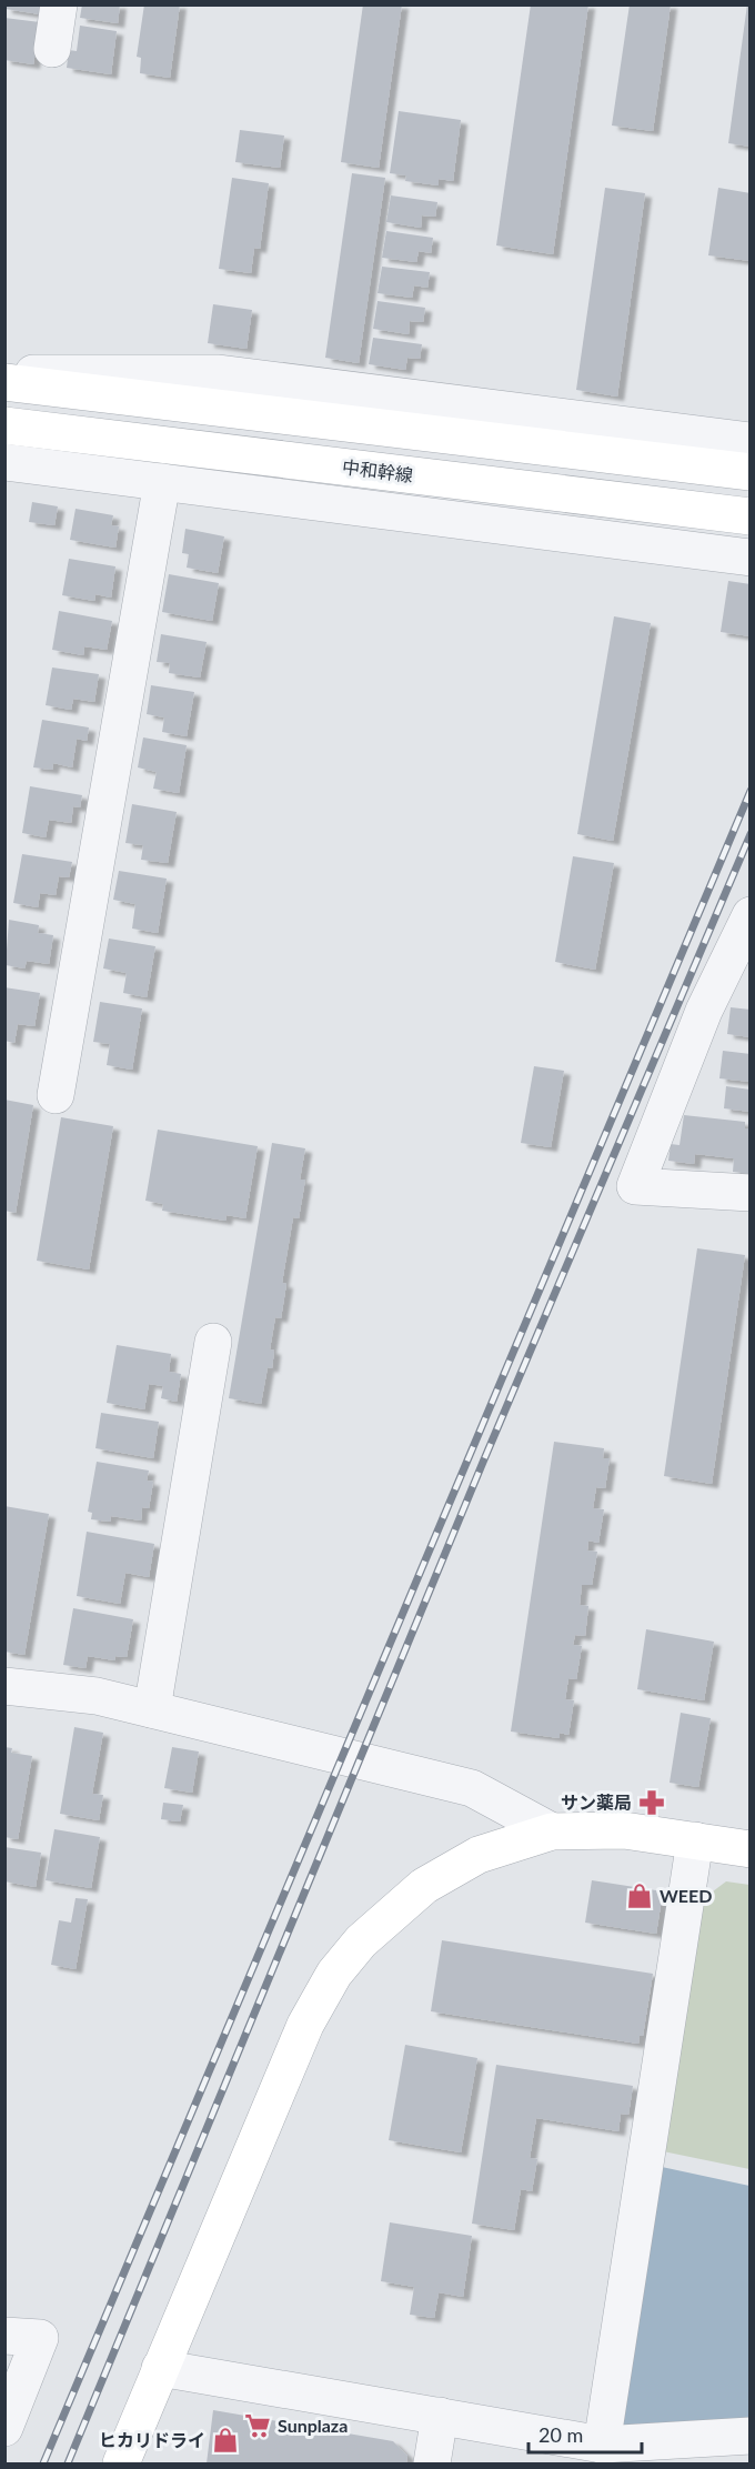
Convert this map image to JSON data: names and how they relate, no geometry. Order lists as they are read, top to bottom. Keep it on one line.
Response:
{"streets":{"main road":["中和幹線"]},"places":{"pharmacy":["サン薬局"],"shop":["WEED","ヒカリドライ"],"supermarket":["Sunplaza"]},"scale_bar":"20 m"}
